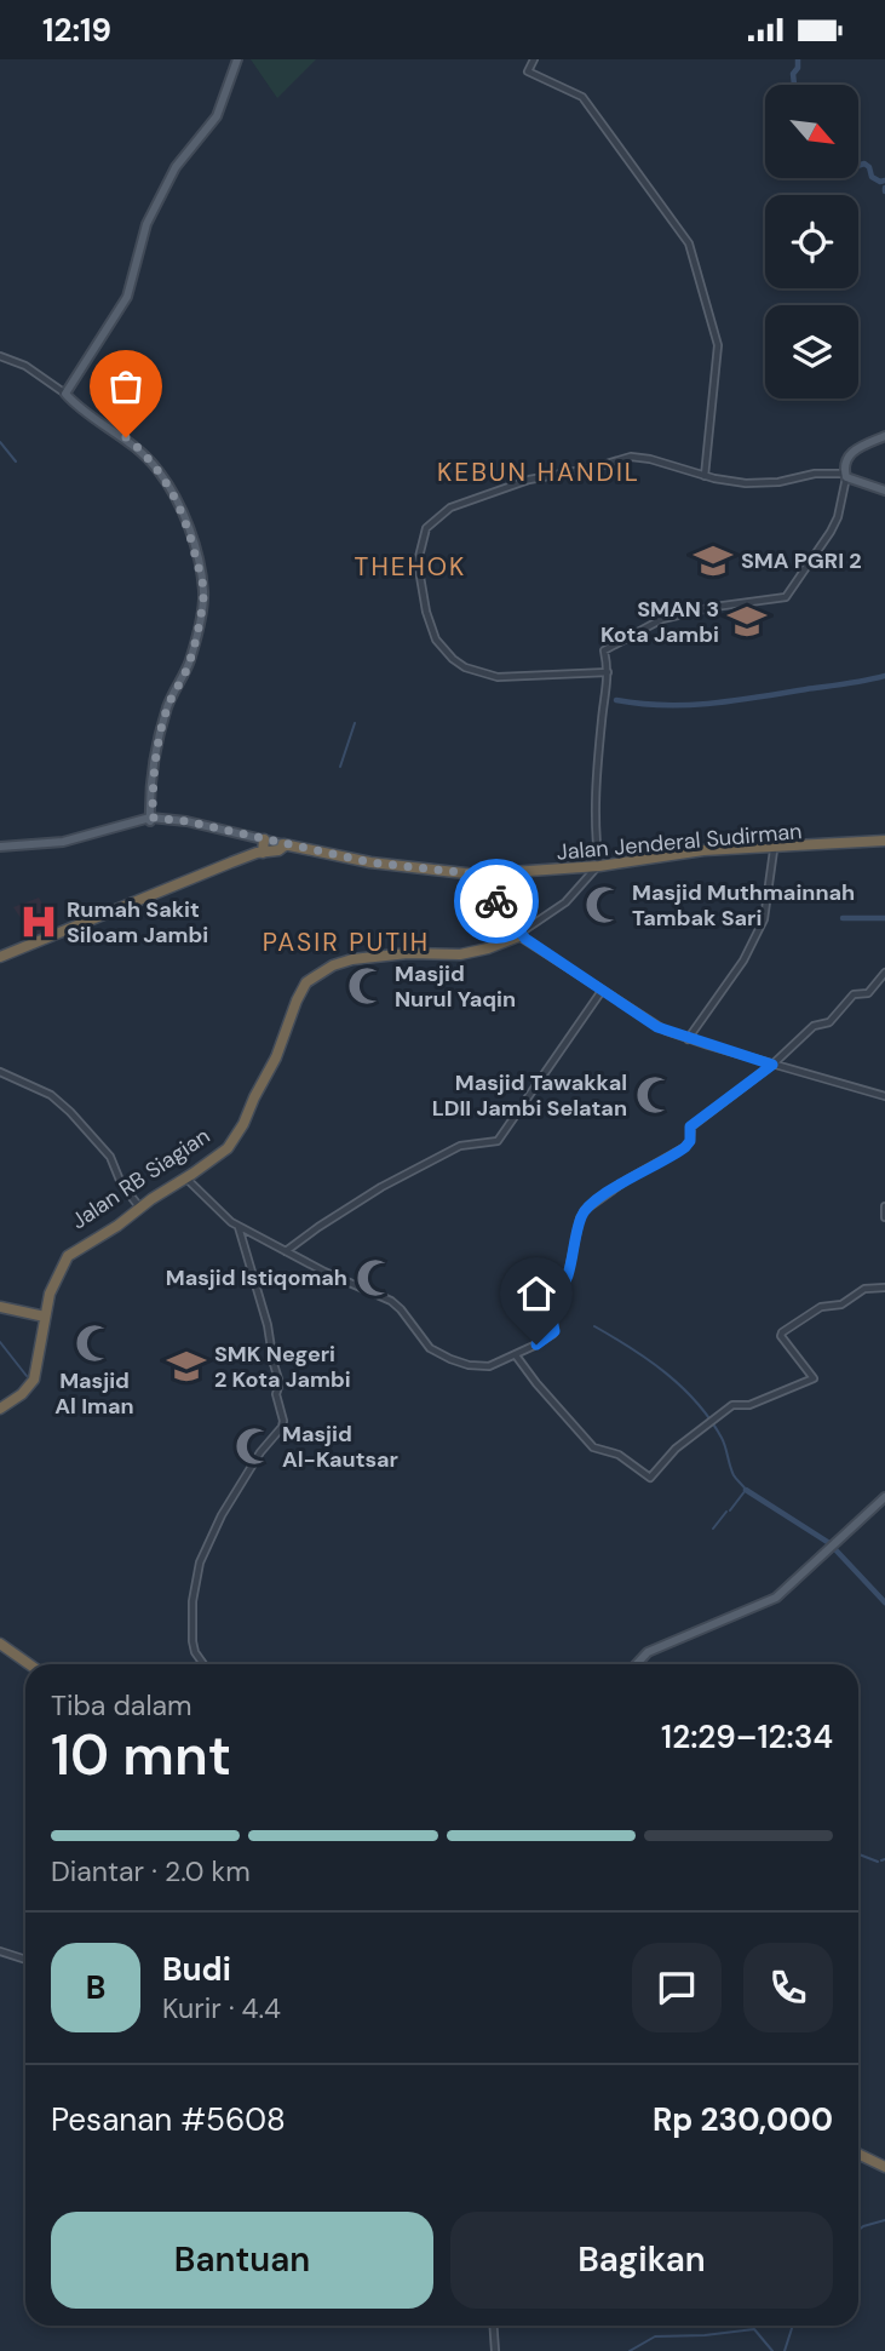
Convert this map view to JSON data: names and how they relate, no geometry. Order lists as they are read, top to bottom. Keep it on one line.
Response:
{"streets":{"highway":["Jalan Jenderal Sudirman","Jalan RB Siagian"]},"districts":["KEBUN HANDIL","THEHOK","PASIR PUTIH"],"places":{"school or university":["SMA PGRI 2","SMAN 3 Kota Jambi","SMK Negeri 2 Kota Jambi"],"mosque":["Masjid Muthmainnah Tambak Sari","Masjid Nurul Yaqin","Masjid Tawakkal LDII Jambi Selatan","Masjid Istiqomah","Masjid Al Iman","Masjid Al-Kautsar"],"hospital":["Rumah Sakit Siloam Jambi"]},"north":"bottom right","page":{"status":"12:19","heading":["10 mnt","Tiba dalam","12:29–12:34"],"panel":["Budi","Kurir · 4.4","Pesanan #5608","Rp 230,000"],"bar":"Diantar · 2.0 km","round":"B","buttons":["Bantuan","Bagikan"]}}
